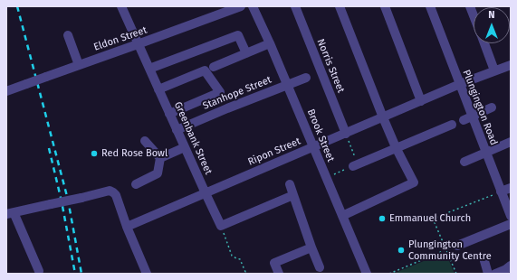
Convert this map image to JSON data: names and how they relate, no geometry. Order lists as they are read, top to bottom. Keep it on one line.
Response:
{"streets":{"street":["Eldon Street","Norris Street","Stanhope Street","Plungington Road","Brook Street","Greenbank Street","Ripon Street"]},"crossings":[["Eldon Street","Greenbank Street"],["Norris Street","Ripon Street"],["Stanhope Street","Brook Street"],["Stanhope Street","Greenbank Street"],["Plungington Road","Ripon Street"],["Brook Street","Ripon Street"],["Greenbank Street","Ripon Street"]],"places":["Red Rose Bowl","Emmanuel Church","Plungington Community Centre"],"north":"top"}
